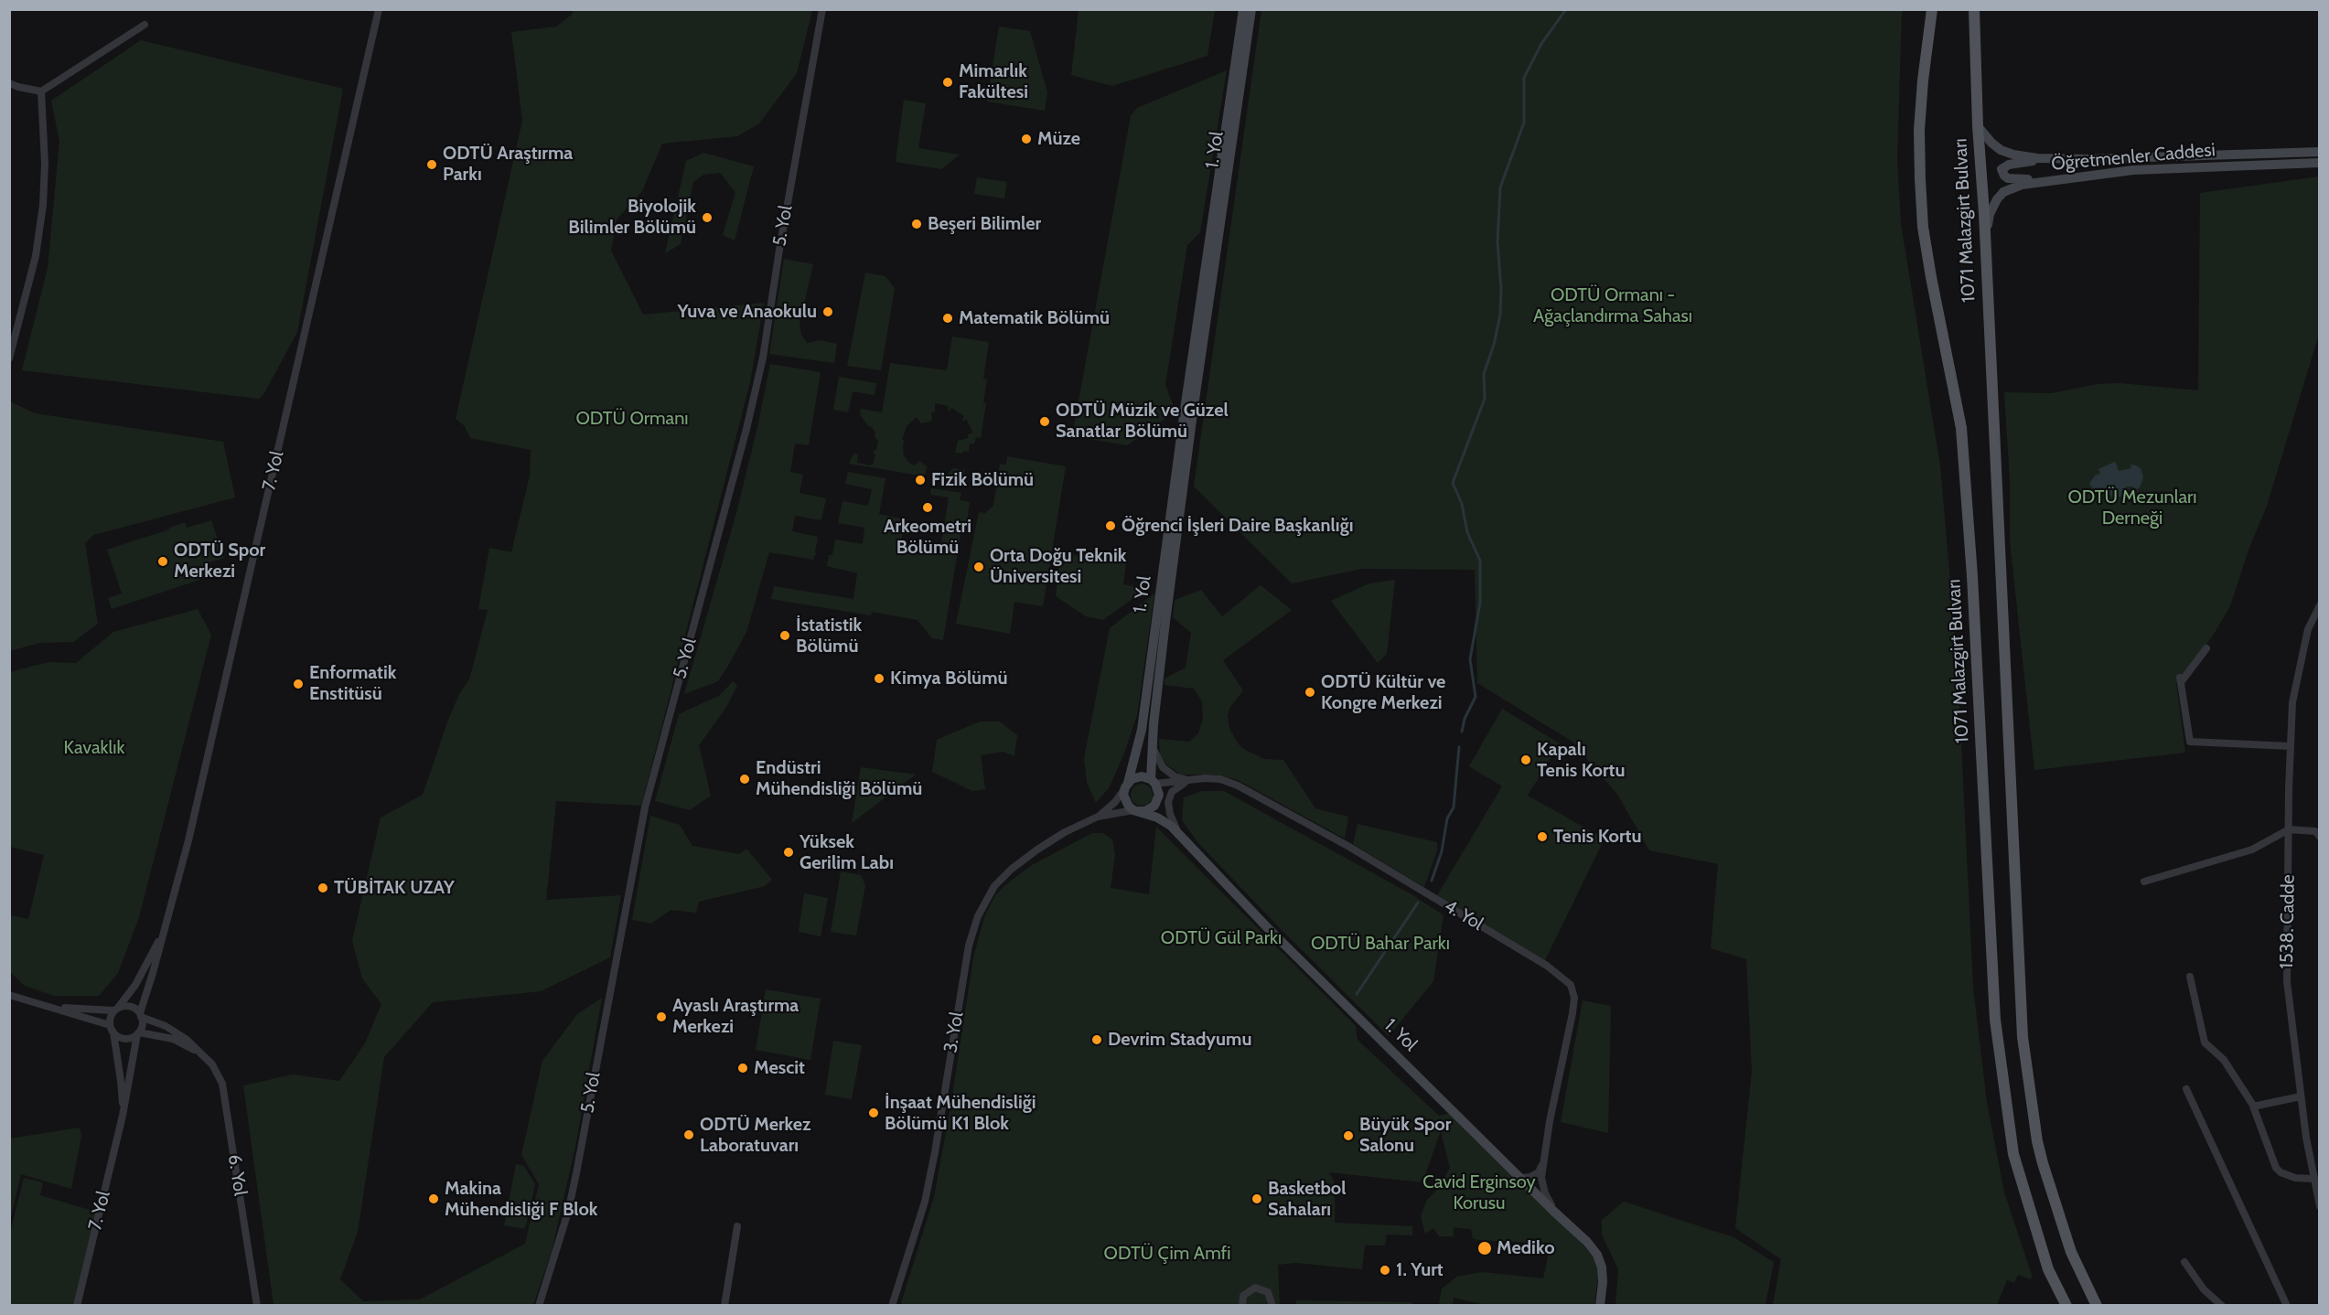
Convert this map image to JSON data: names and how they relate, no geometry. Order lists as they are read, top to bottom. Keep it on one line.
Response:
{"streets":{"main road":["1. Yol","Öğretmenler Caddesi","1071 Malazgirt Bulvarı"],"street":["5. Yol","7. Yol","4. Yol","1538. Cadde","3. Yol","6. Yol"]},"crossings":[["1. Yol","4. Yol"],["1. Yol","3. Yol"],["Öğretmenler Caddesi","1071 Malazgirt Bulvarı"],["7. Yol","6. Yol"],["4. Yol","3. Yol"]],"parks":["ODTÜ Ormanı - Ağaçlandırma Sahası","ODTÜ Ormanı","ODTÜ Mezunları Derneği","Kavaklık","ODTÜ Gül Parkı","ODTÜ Bahar Parkı","Cavid Erginsoy Korusu","ODTÜ Çim Amfi"],"places":["Mimarlık Fakültesi","Müze","ODTÜ Araştırma Parkı","Biyolojik Bilimler Bölümü","Beşeri Bilimler","Yuva ve Anaokulu","Matematik Bölümü","ODTÜ Müzik ve Güzel Sanatlar Bölümü","Fizik Bölümü","Arkeometri Bölümü","Öğrenci İşleri Daire Başkanlığı","ODTÜ Spor Merkezi","Orta Doğu Teknik Üniversitesi","İstatistik Bölümü","Kimya Bölümü","Enformatik Enstitüsü","ODTÜ Kültür ve Kongre Merkezi","Kapalı Tenis Kortu","Endüstri Mühendisliği Bölümü","Tenis Kortu","Yüksek Gerilim Labı","TÜBİTAK UZAY","Ayaslı Araştırma Merkezi","Devrim Stadyumu","Mescit","İnşaat Mühendisliği Bölümü K1 Blok","ODTÜ Merkez Laboratuvarı","Büyük Spor Salonu","Makina Mühendisliği F Blok","Basketbol Sahaları","Mediko","1. Yurt"]}
